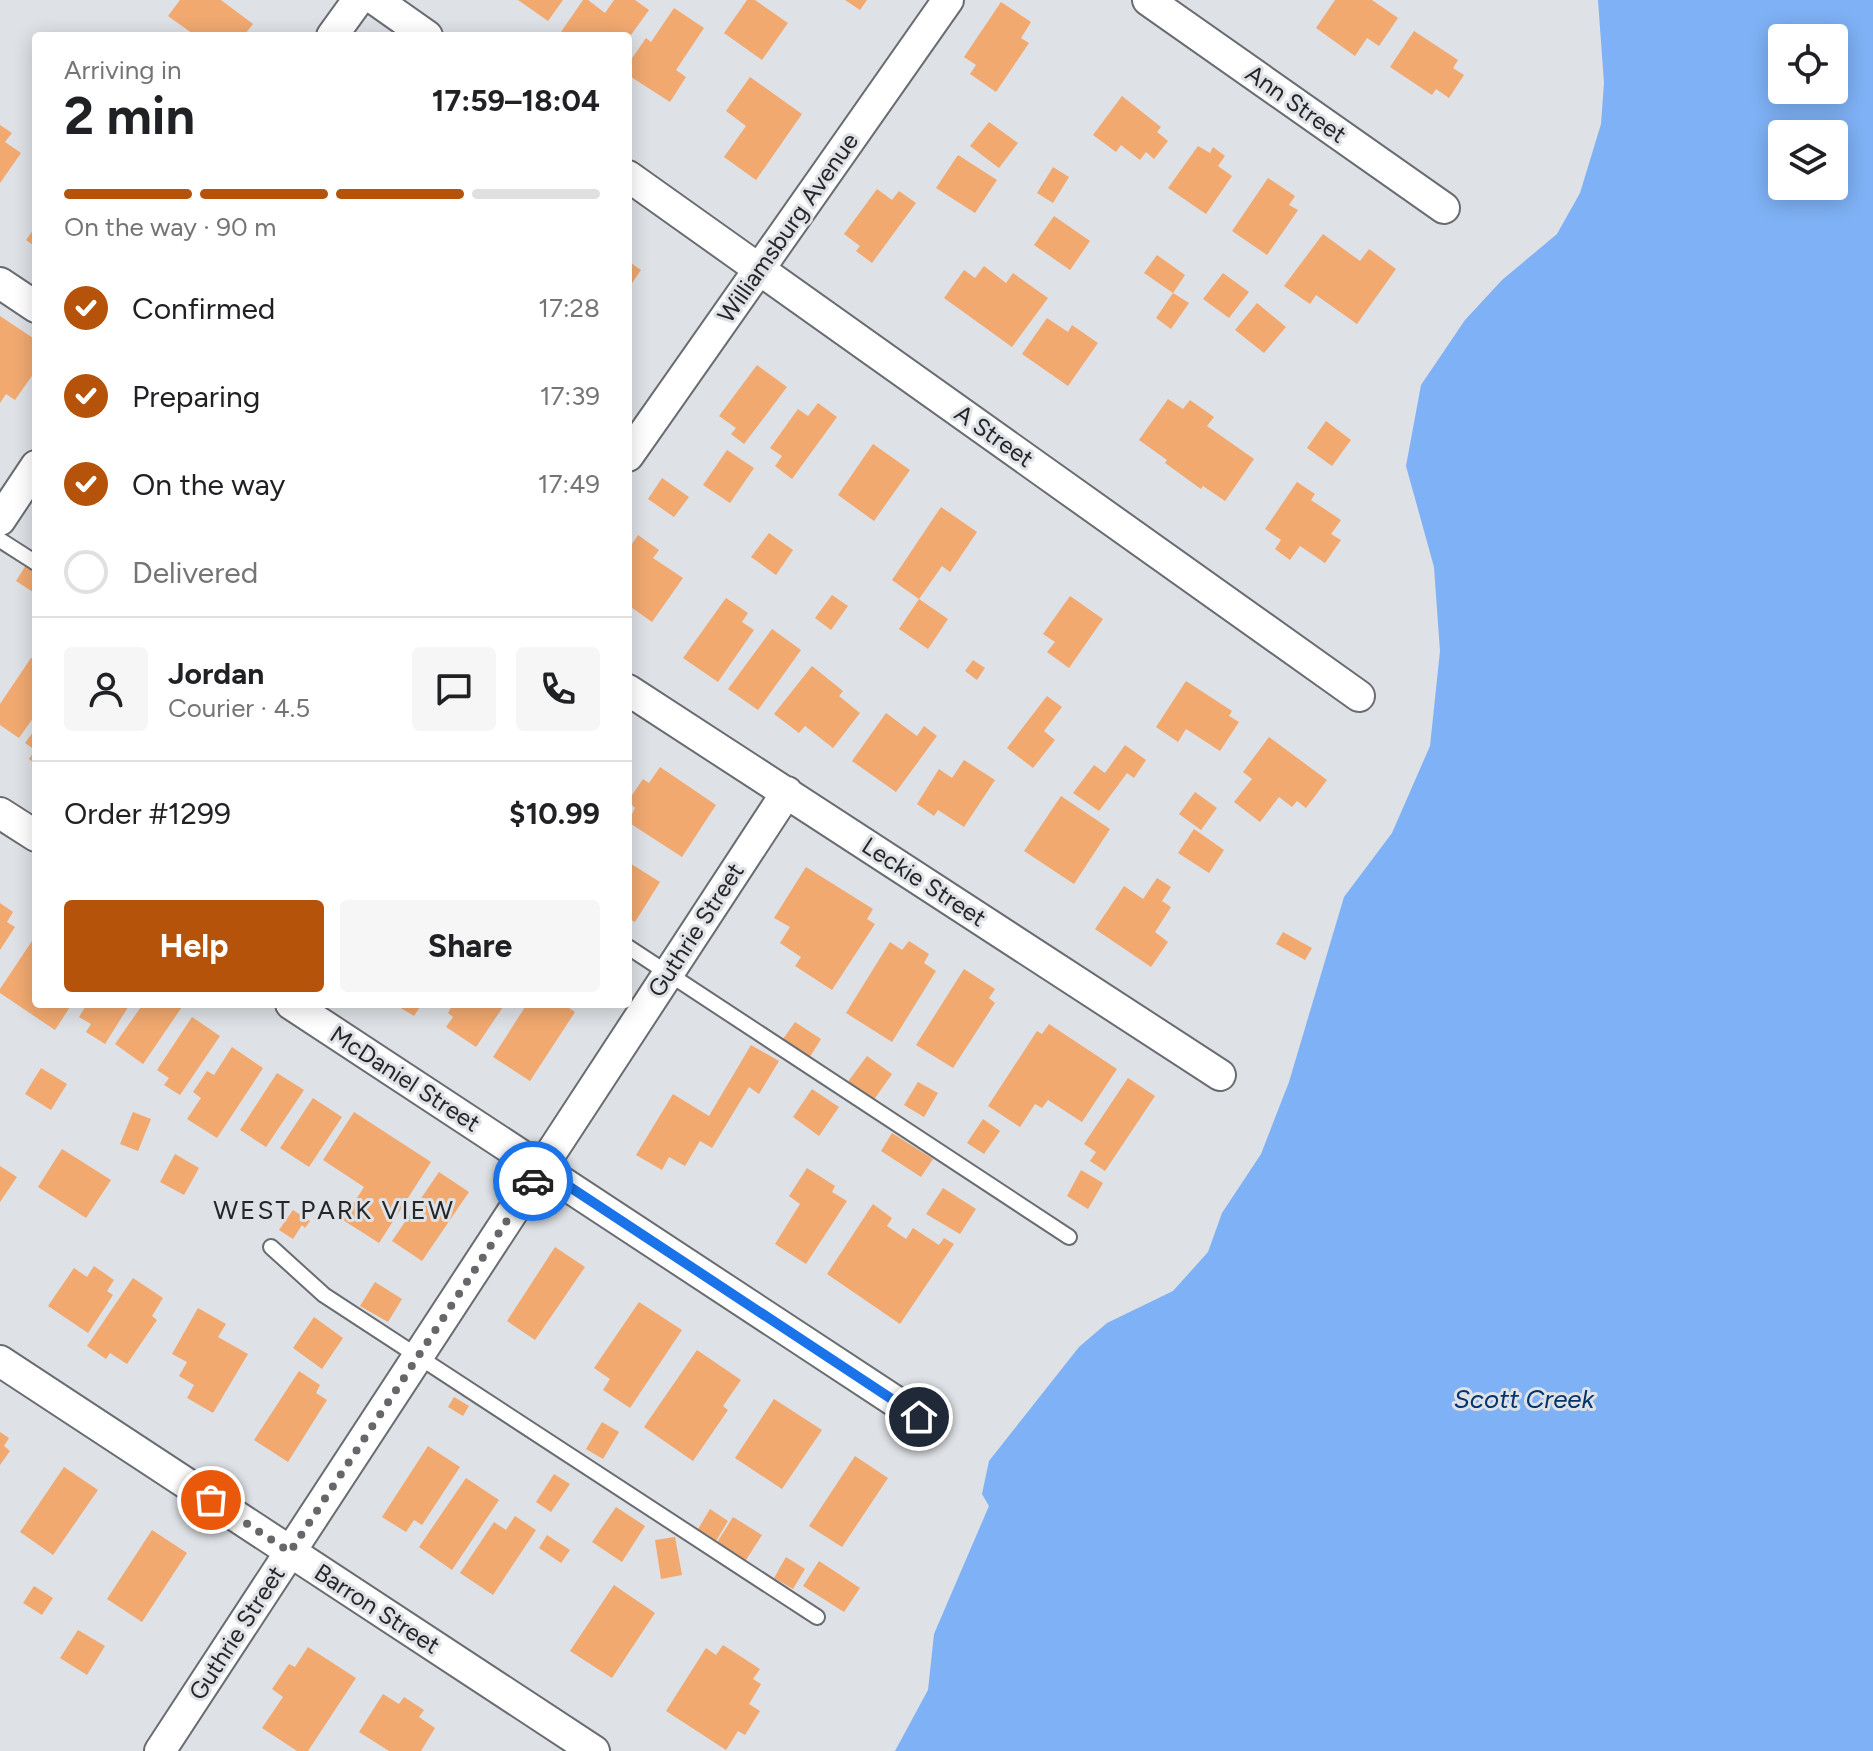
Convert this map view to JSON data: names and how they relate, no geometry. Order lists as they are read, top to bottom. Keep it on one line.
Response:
{"streets":{"street":["Ann Street","Williamsburg Avenue","A Street","Leckie Street","Guthrie Street","McDaniel Street","Barron Street"]},"crossings":[["Williamsburg Avenue","A Street"],["Leckie Street","Guthrie Street"],["Guthrie Street","McDaniel Street"],["Guthrie Street","Barron Street"]],"districts":["WEST PARK VIEW"],"water":["Scott Creek"],"page":{"heading":["2 min","Arriving in","17:59–18:04"],"panel":["Jordan","Courier · 4.5","Order #1299","$10.99"],"bar":"On the way · 90 m","list":[["Confirmed","17:28"],["Preparing","17:39"],["On the way","17:49"],"Delivered"],"buttons":["Help","Share"]}}
